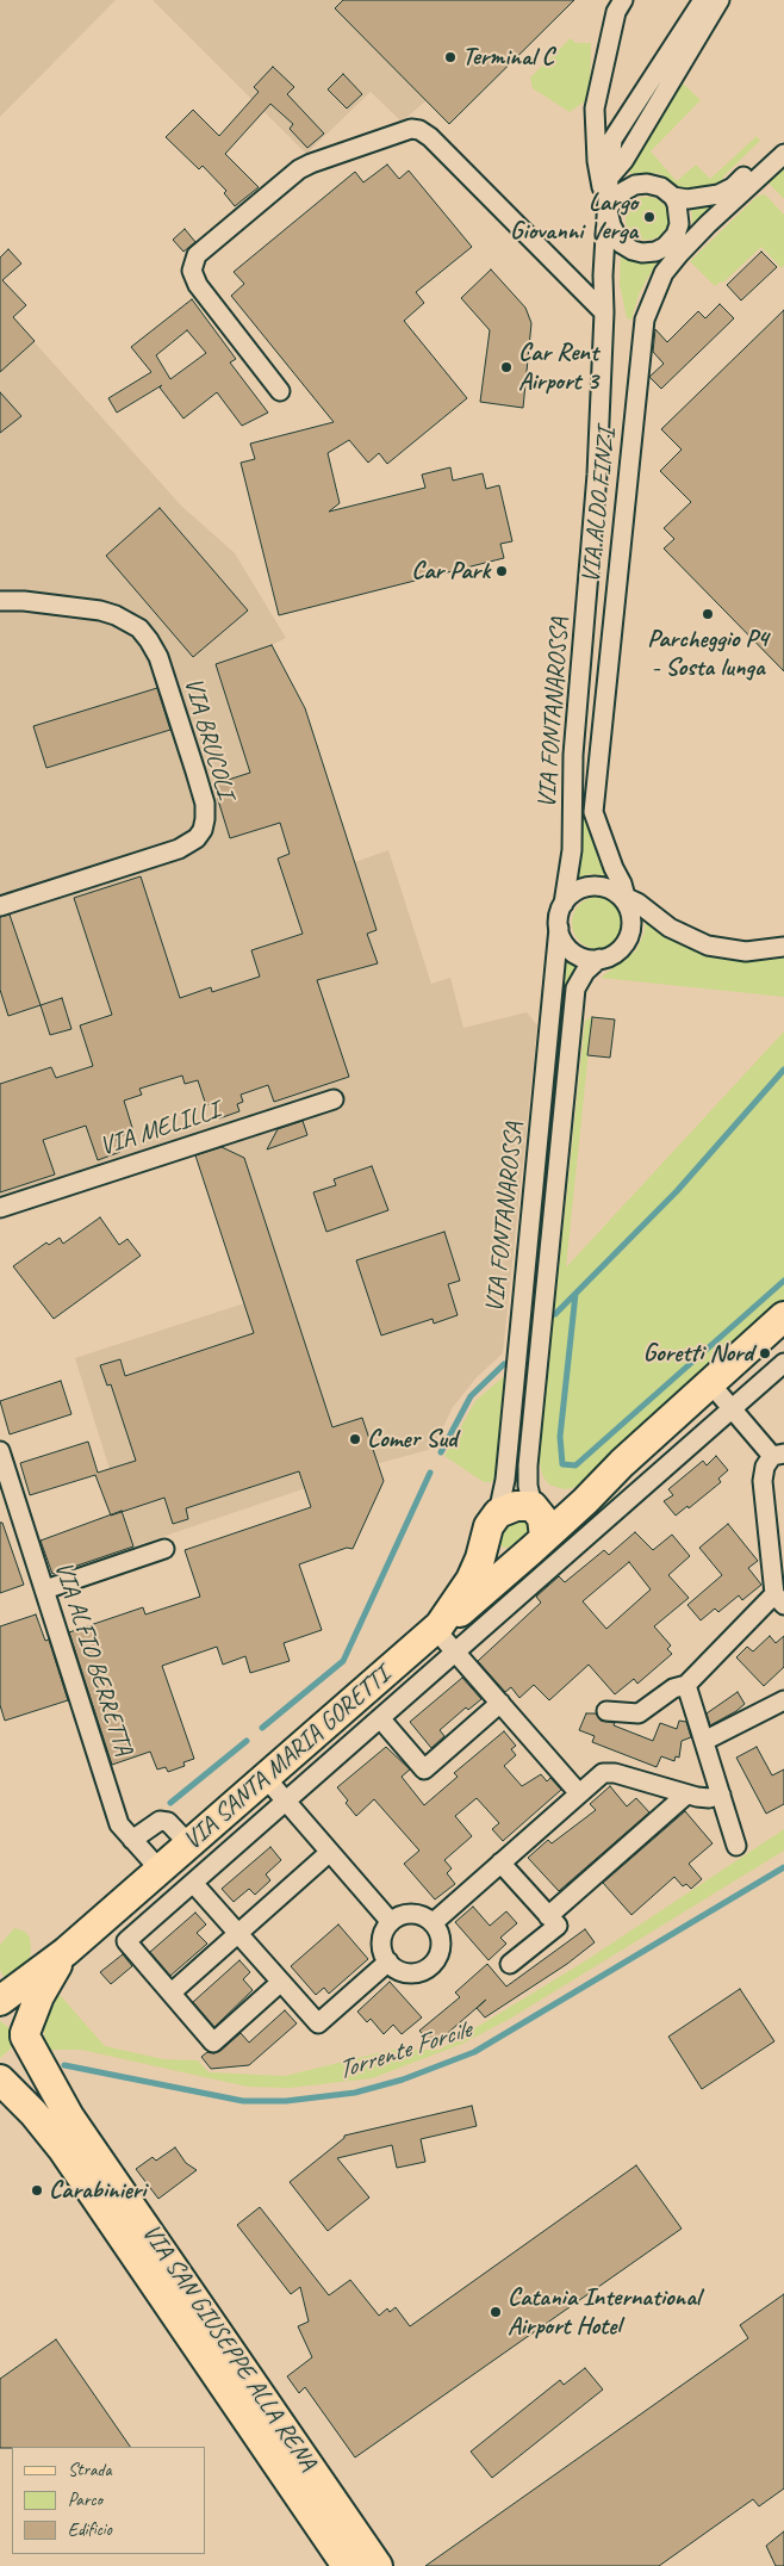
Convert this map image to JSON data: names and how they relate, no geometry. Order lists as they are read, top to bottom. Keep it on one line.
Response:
{"streets":{"main road":["VIA SANTA MARIA GORETTI","VIA SAN GIUSEPPE ALLA RENA"],"street":["VIA ALDO FINZI","VIA FONTANAROSSA","VIA BRUCOLI","VIA MELILLI","VIA ALFIO BERRETTA"]},"crossings":[["VIA ALDO FINZI","VIA FONTANAROSSA"],["VIA FONTANAROSSA","VIA SANTA MARIA GORETTI"],["VIA ALFIO BERRETTA","VIA SANTA MARIA GORETTI"]],"water":["Torrente Forcile"],"places":["Terminal C","Largo Giovanni Verga","Car Rent Airport 3","Car Park","Parcheggio P4 - Sosta lunga","Goretti Nord","Comer Sud","Carabinieri","Catania International Airport Hotel"],"legend":["Strada","Parco","Edificio"]}
